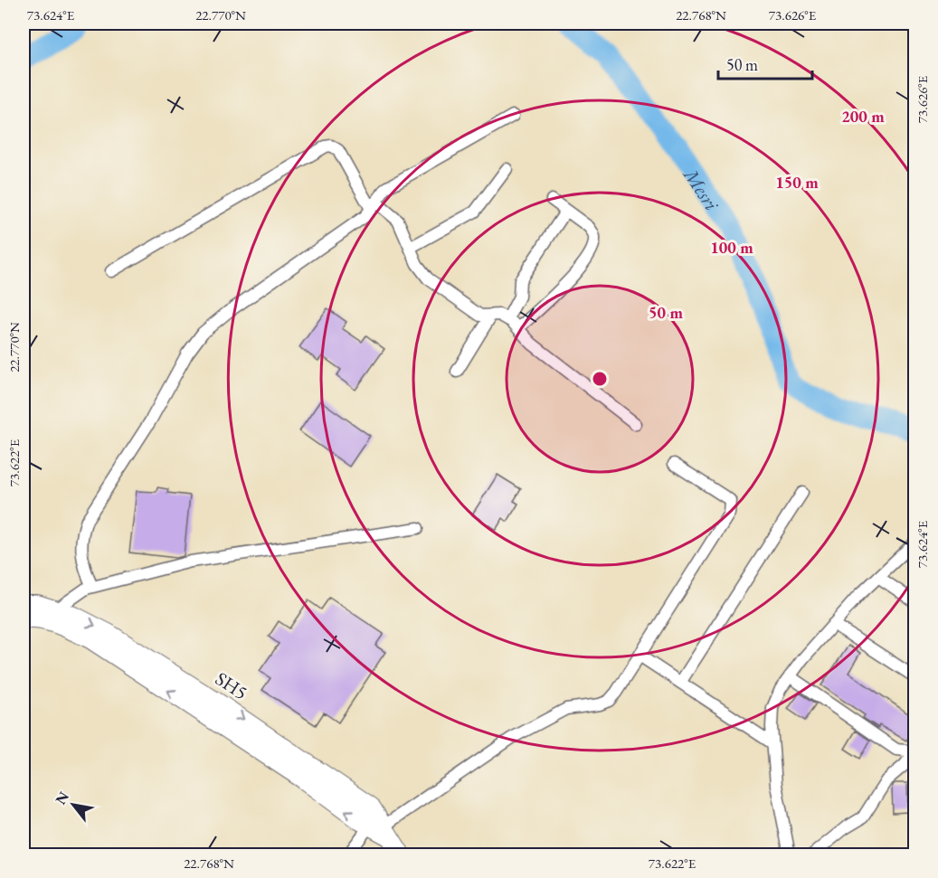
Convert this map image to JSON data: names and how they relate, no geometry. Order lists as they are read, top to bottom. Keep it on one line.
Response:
{"streets":{"main road":["SH5"]},"water":["Mesri"],"scale_bar":"50 m","north":"top left","coordinates":["73.624°E","22.770°N","22.768°N","73.626°E","73.622°E"],"rings":["200 m","150 m","100 m","50 m"]}
